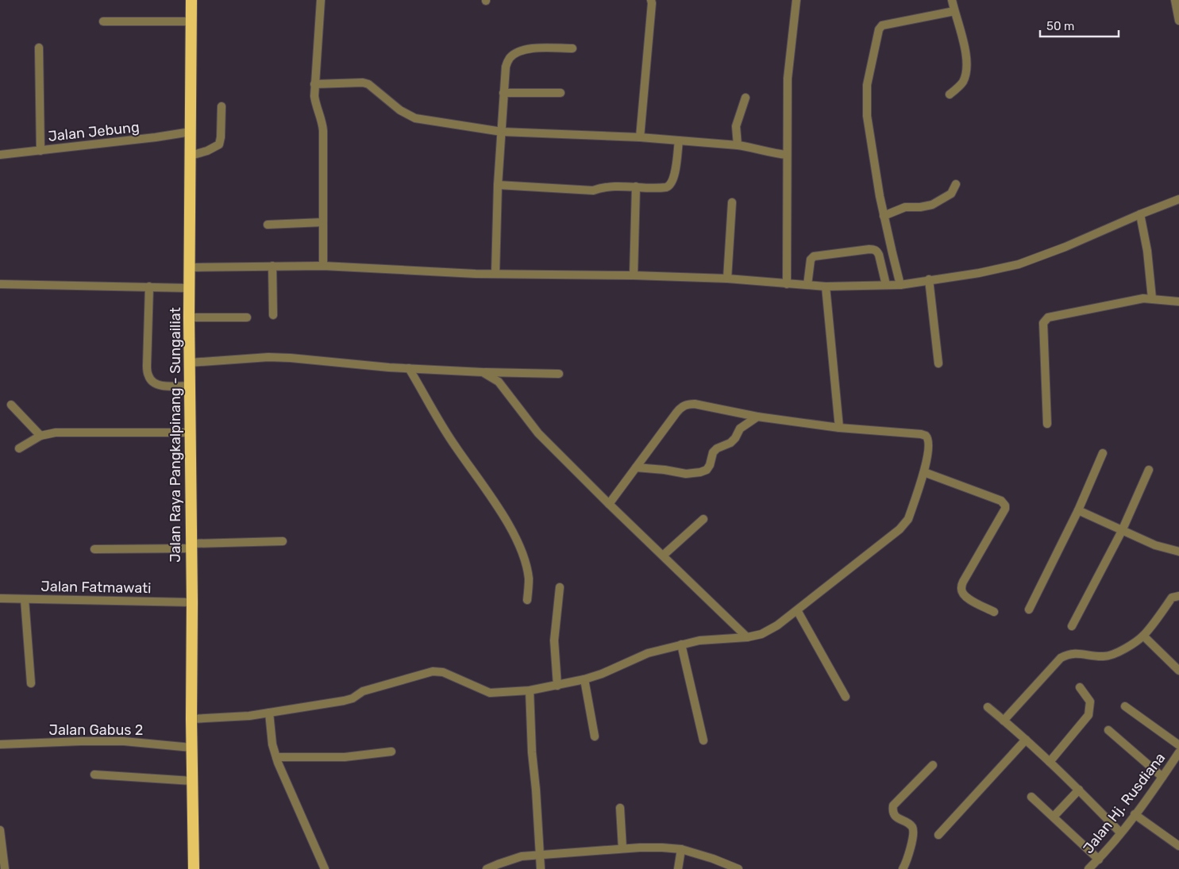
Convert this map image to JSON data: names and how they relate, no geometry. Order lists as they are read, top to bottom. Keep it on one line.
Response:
{"streets":{"highway":["Jalan Raya Pangkalpinang - Sungailiat"],"street":["Jalan Jebung","Jalan Fatmawati","Jalan Gabus 2","Jalan Hj. Rusdiana"]},"crossings":[["Jalan Jebung","Jalan Raya Pangkalpinang - Sungailiat"],["Jalan Raya Pangkalpinang - Sungailiat","Jalan Fatmawati"],["Jalan Raya Pangkalpinang - Sungailiat","Jalan Gabus 2"]],"scale_bar":"50 m"}
